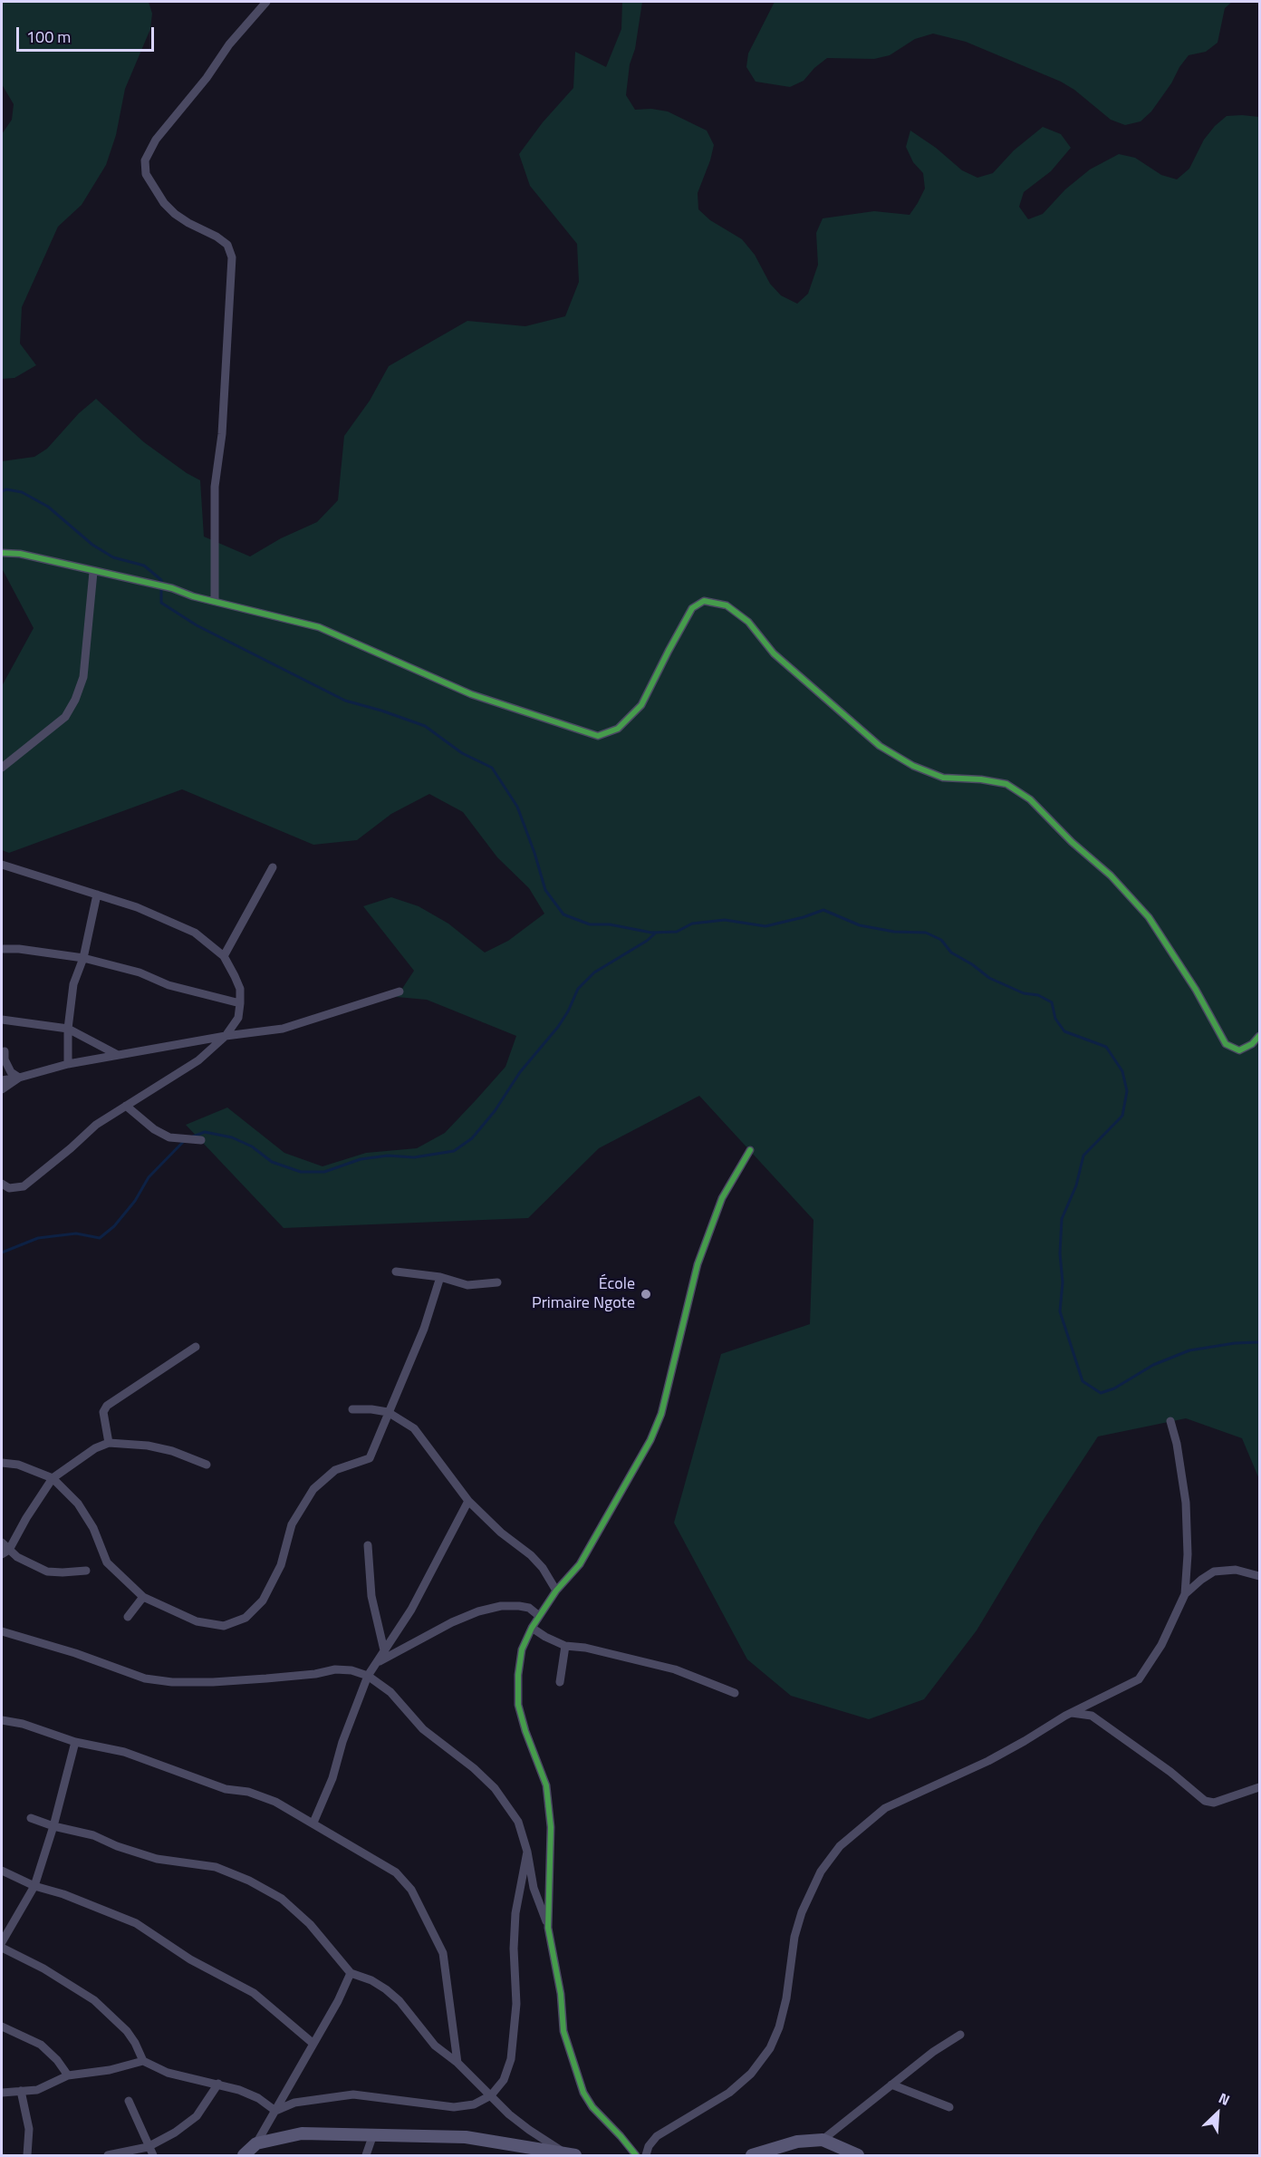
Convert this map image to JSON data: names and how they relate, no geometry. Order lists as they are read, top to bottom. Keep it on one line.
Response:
{"places":["École Primaire Ngote"],"scale_bar":"100 m","north":"top right"}
